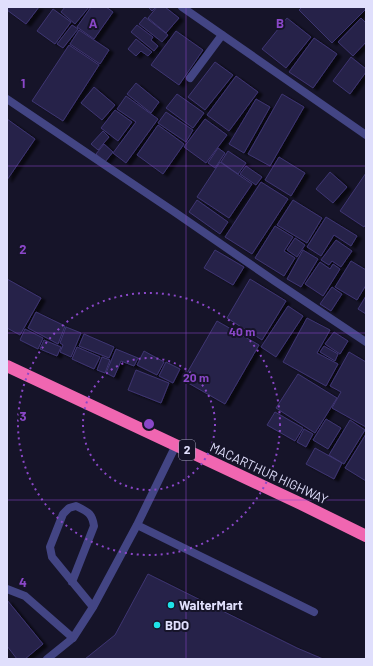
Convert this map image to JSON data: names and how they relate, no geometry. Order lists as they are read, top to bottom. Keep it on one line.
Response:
{"streets":{"highway":["2","MACARTHUR HIGHWAY"]},"places":["WalterMart","BDO"],"grid":{"columns":["A","B"],"rows":["1","2","3","4"]},"rings":["40 m","20 m"]}
